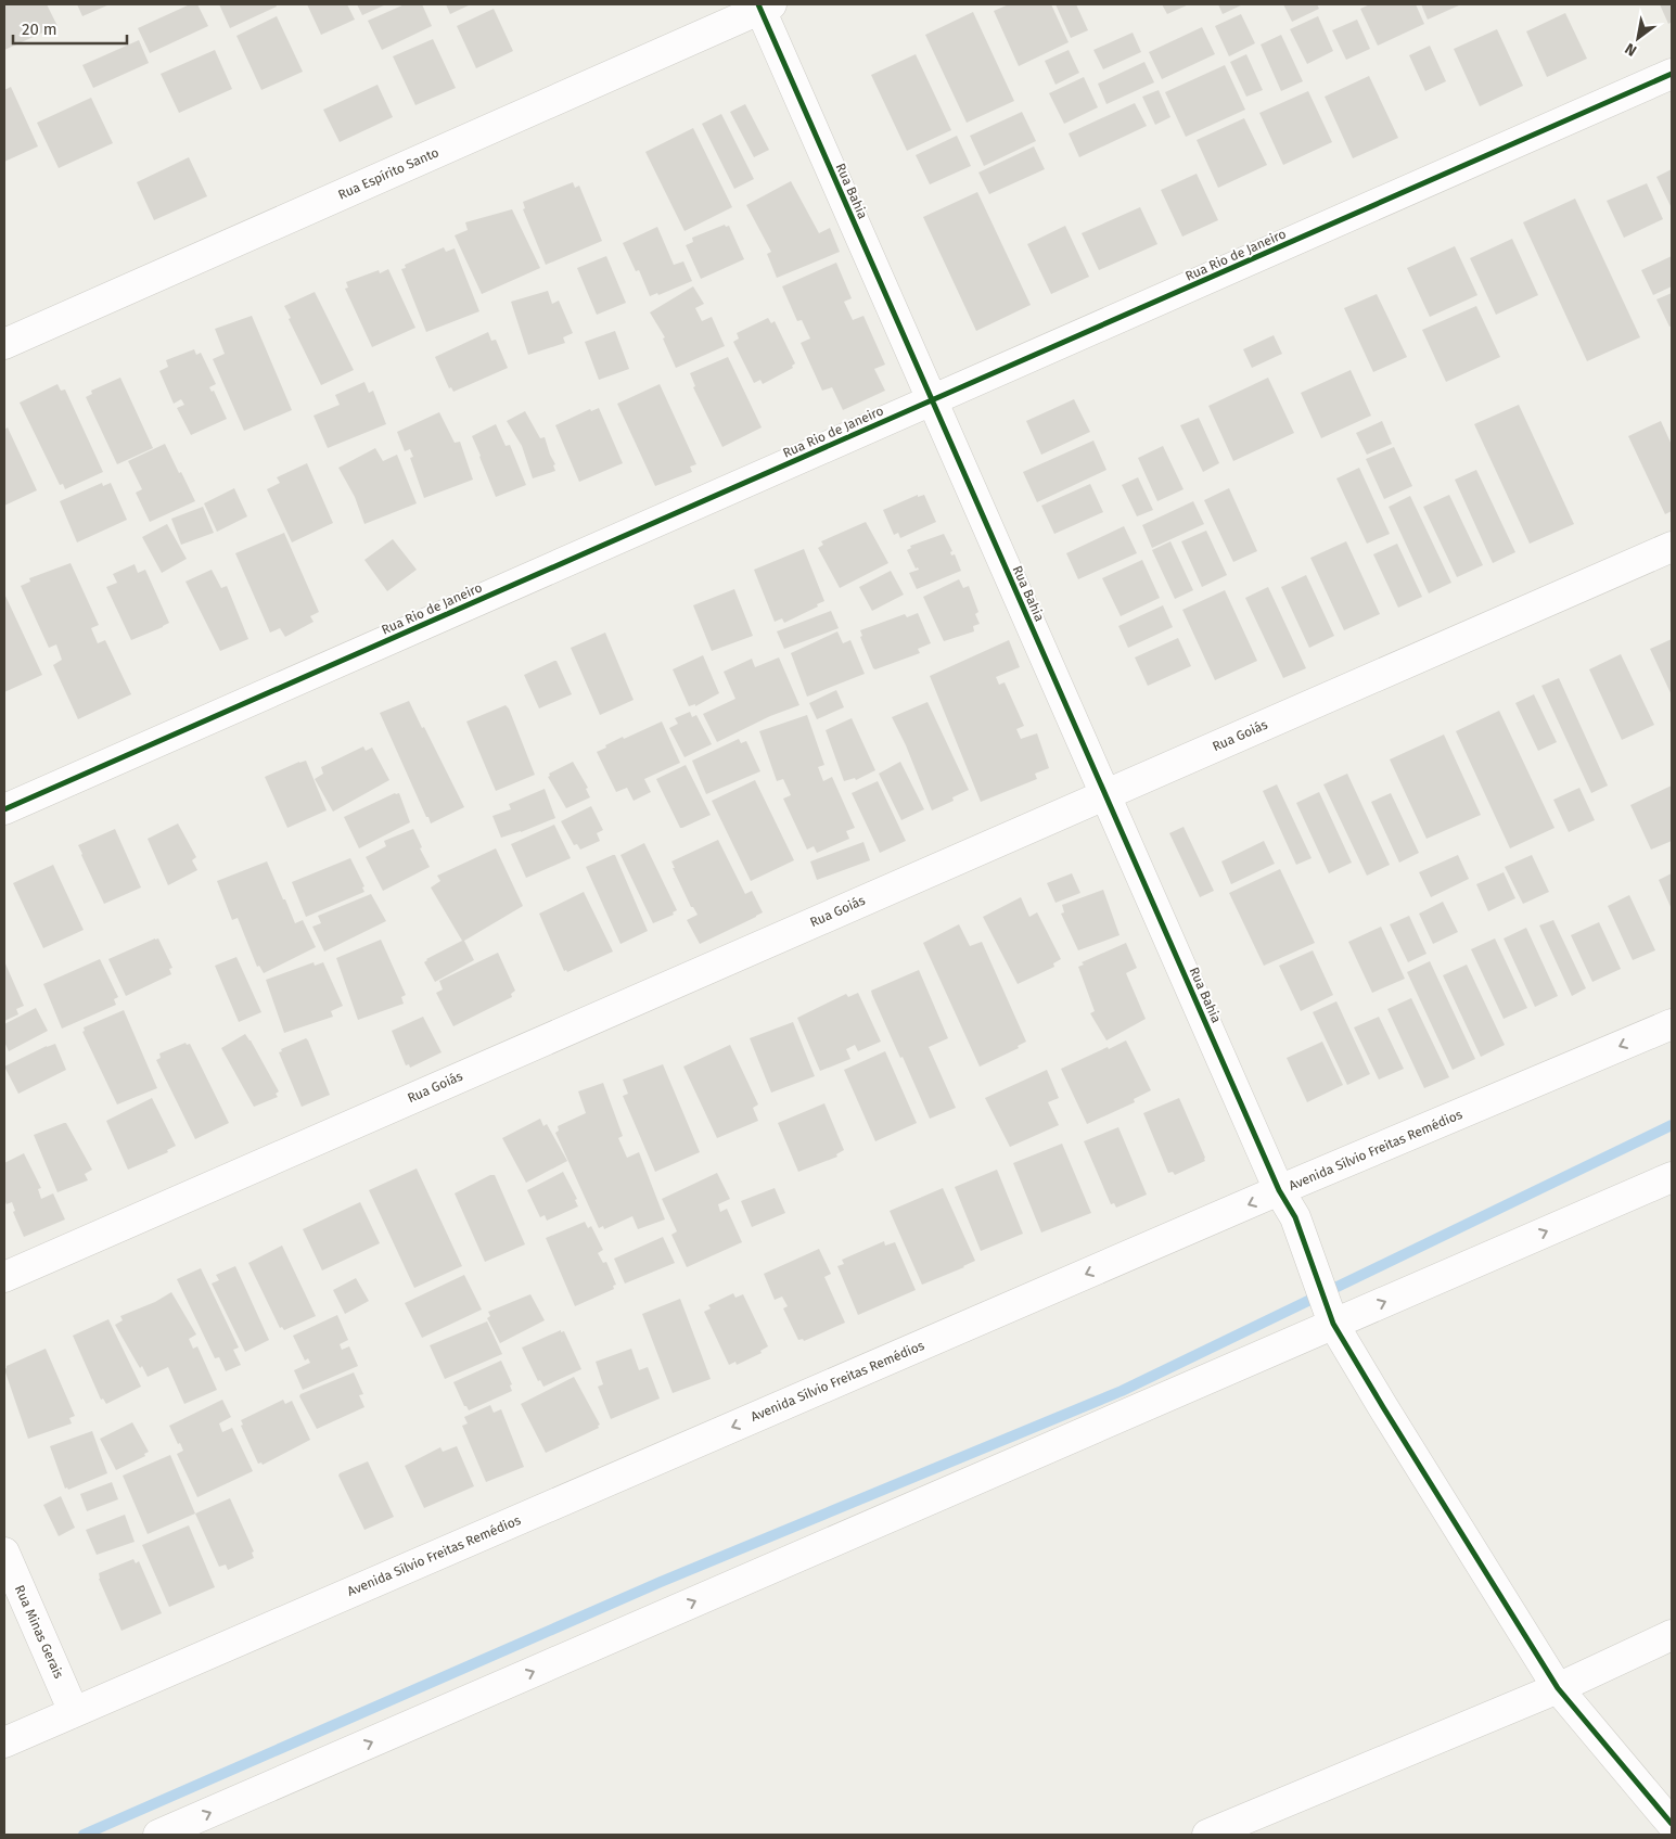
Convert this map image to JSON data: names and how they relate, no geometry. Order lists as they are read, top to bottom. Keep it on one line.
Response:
{"streets":{"street":["Rua Espírito Santo","Rua Bahia","Rua Rio de Janeiro","Rua Goiás","Avenida Sílvio Freitas Remédios","Rua Minas Gerais"]},"crossings":[["Rua Espírito Santo","Rua Bahia"],["Rua Bahia","Rua Rio de Janeiro"],["Rua Bahia","Rua Goiás"],["Rua Bahia","Avenida Sílvio Freitas Remédios"],["Avenida Sílvio Freitas Remédios","Rua Minas Gerais"]],"scale_bar":"20 m","north":"bottom left"}
